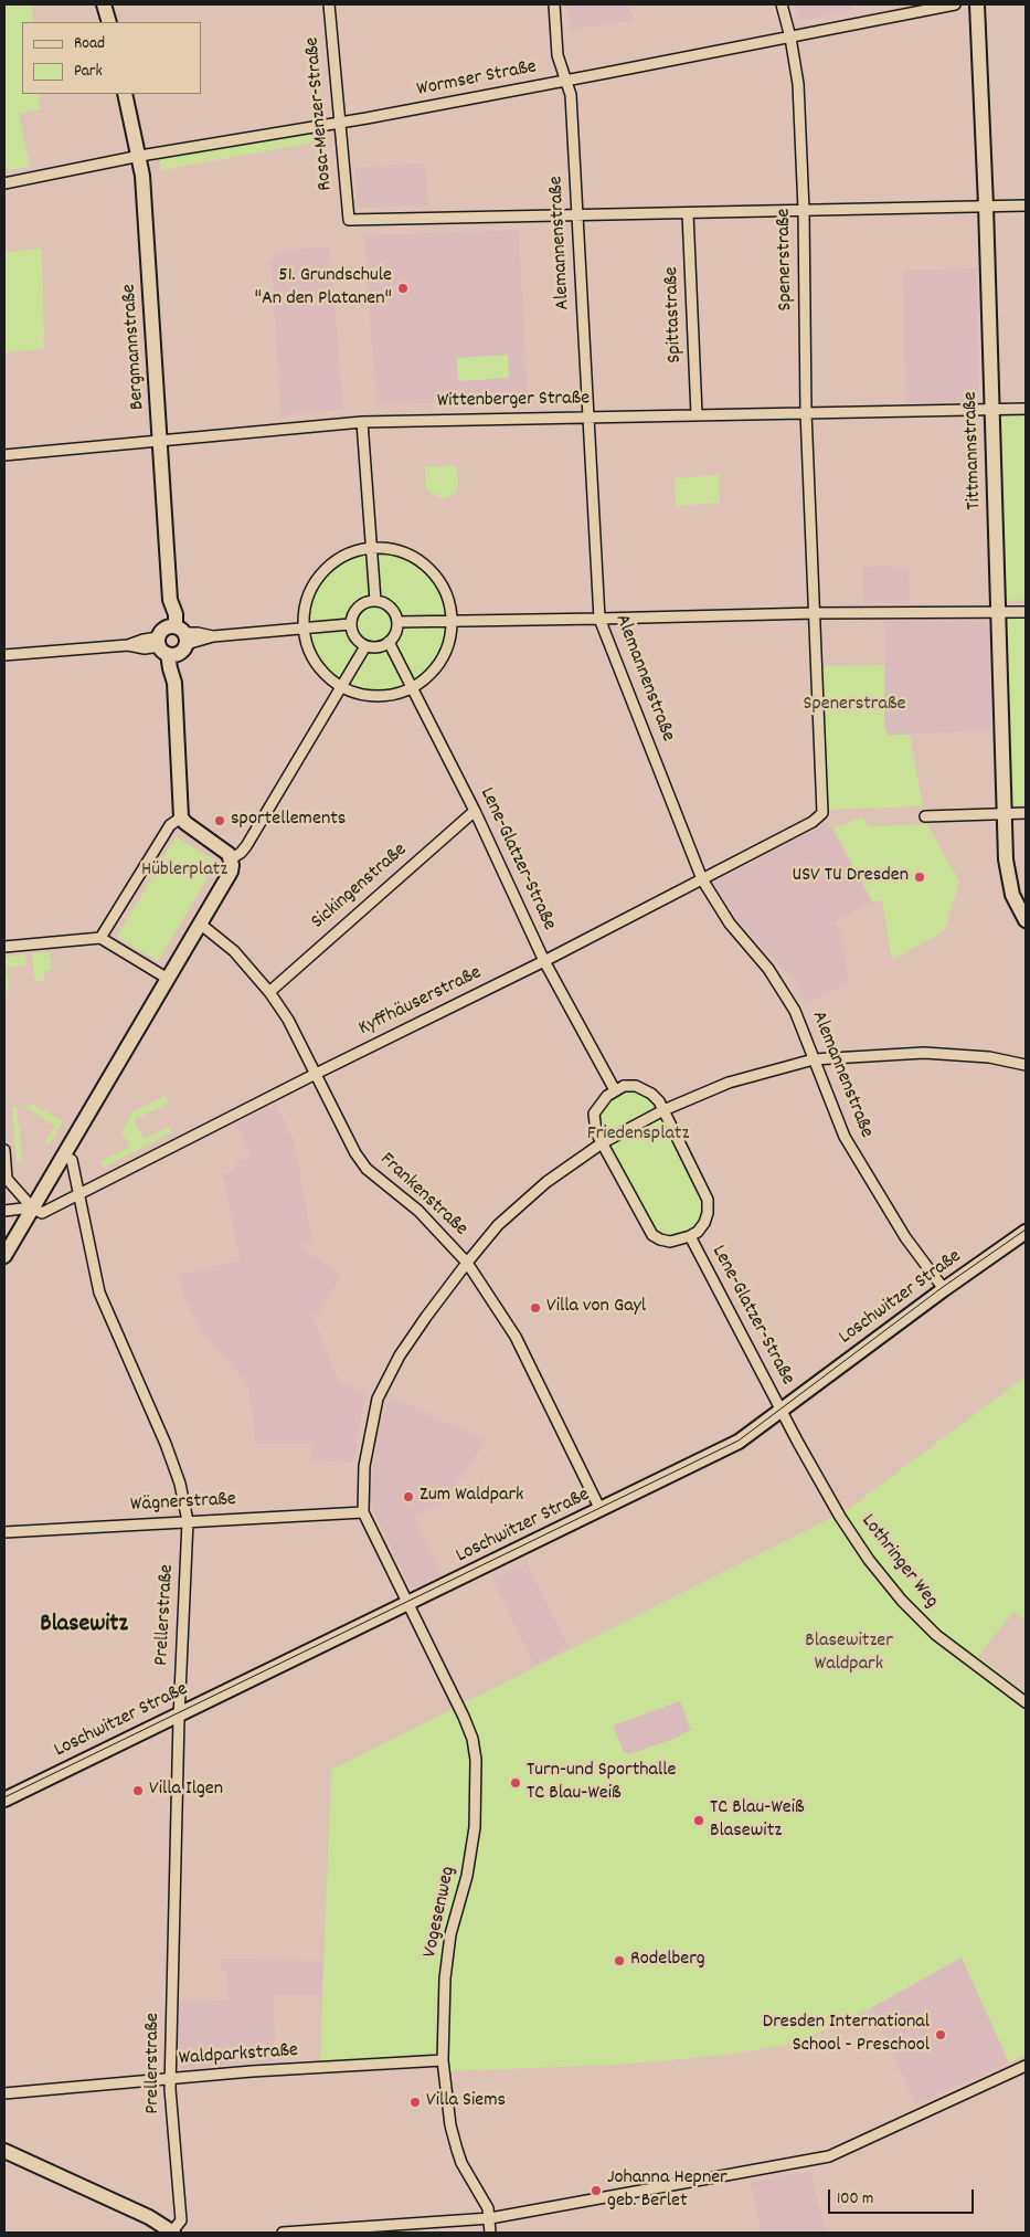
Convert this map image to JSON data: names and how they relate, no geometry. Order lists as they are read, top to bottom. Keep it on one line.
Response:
{"streets":{"street":["Wormser Straße","Rosa-Menzer-Straße","Alemannenstraße","Spenerstraße","Spittastraße","Bergmannstraße","Wittenberger Straße","Tittmannstraße","Lene-Glatzer-Straße","Sickingenstraße","Kyffhäuserstraße","Frankenstraße","Loschwitzer Straße","Wägnerstraße","Lothringer Weg","Prellerstraße","Vogesenweg","Waldparkstraße"]},"crossings":[["Wormser Straße","Rosa-Menzer-Straße"],["Wormser Straße","Alemannenstraße"],["Wormser Straße","Spenerstraße"],["Wormser Straße","Bergmannstraße"],["Rosa-Menzer-Straße","Alemannenstraße"],["Alemannenstraße","Wittenberger Straße"],["Alemannenstraße","Kyffhäuserstraße"],["Alemannenstraße","Loschwitzer Straße"],["Spenerstraße","Wittenberger Straße"],["Spenerstraße","Kyffhäuserstraße"],["Spittastraße","Wittenberger Straße"],["Bergmannstraße","Wittenberger Straße"],["Wittenberger Straße","Tittmannstraße"],["Lene-Glatzer-Straße","Sickingenstraße"],["Lene-Glatzer-Straße","Kyffhäuserstraße"],["Lene-Glatzer-Straße","Loschwitzer Straße"],["Lene-Glatzer-Straße","Lothringer Weg"],["Sickingenstraße","Frankenstraße"],["Kyffhäuserstraße","Frankenstraße"],["Kyffhäuserstraße","Prellerstraße"],["Frankenstraße","Loschwitzer Straße"],["Loschwitzer Straße","Lothringer Weg"],["Loschwitzer Straße","Prellerstraße"],["Loschwitzer Straße","Vogesenweg"],["Wägnerstraße","Prellerstraße"],["Wägnerstraße","Vogesenweg"],["Prellerstraße","Waldparkstraße"],["Vogesenweg","Waldparkstraße"]],"districts":["Blasewitz"],"parks":["Spenerstraße","Hüblerplatz","Friedensplatz","Blasewitzer Waldpark"],"places":["51. Grundschule \"An den Platanen\"","sportellements","USV TU Dresden","Villa von Gayl","Zum Waldpark","Turn-und Sporthalle TC Blau-Weiß","Villa Ilgen","TC Blau-Weiß Blasewitz","Rodelberg","Dresden International School - Preschool","Villa Siems","Johanna Hepner geb. Berlet"],"legend":["Road","Park"],"scale_bar":"100 m"}
